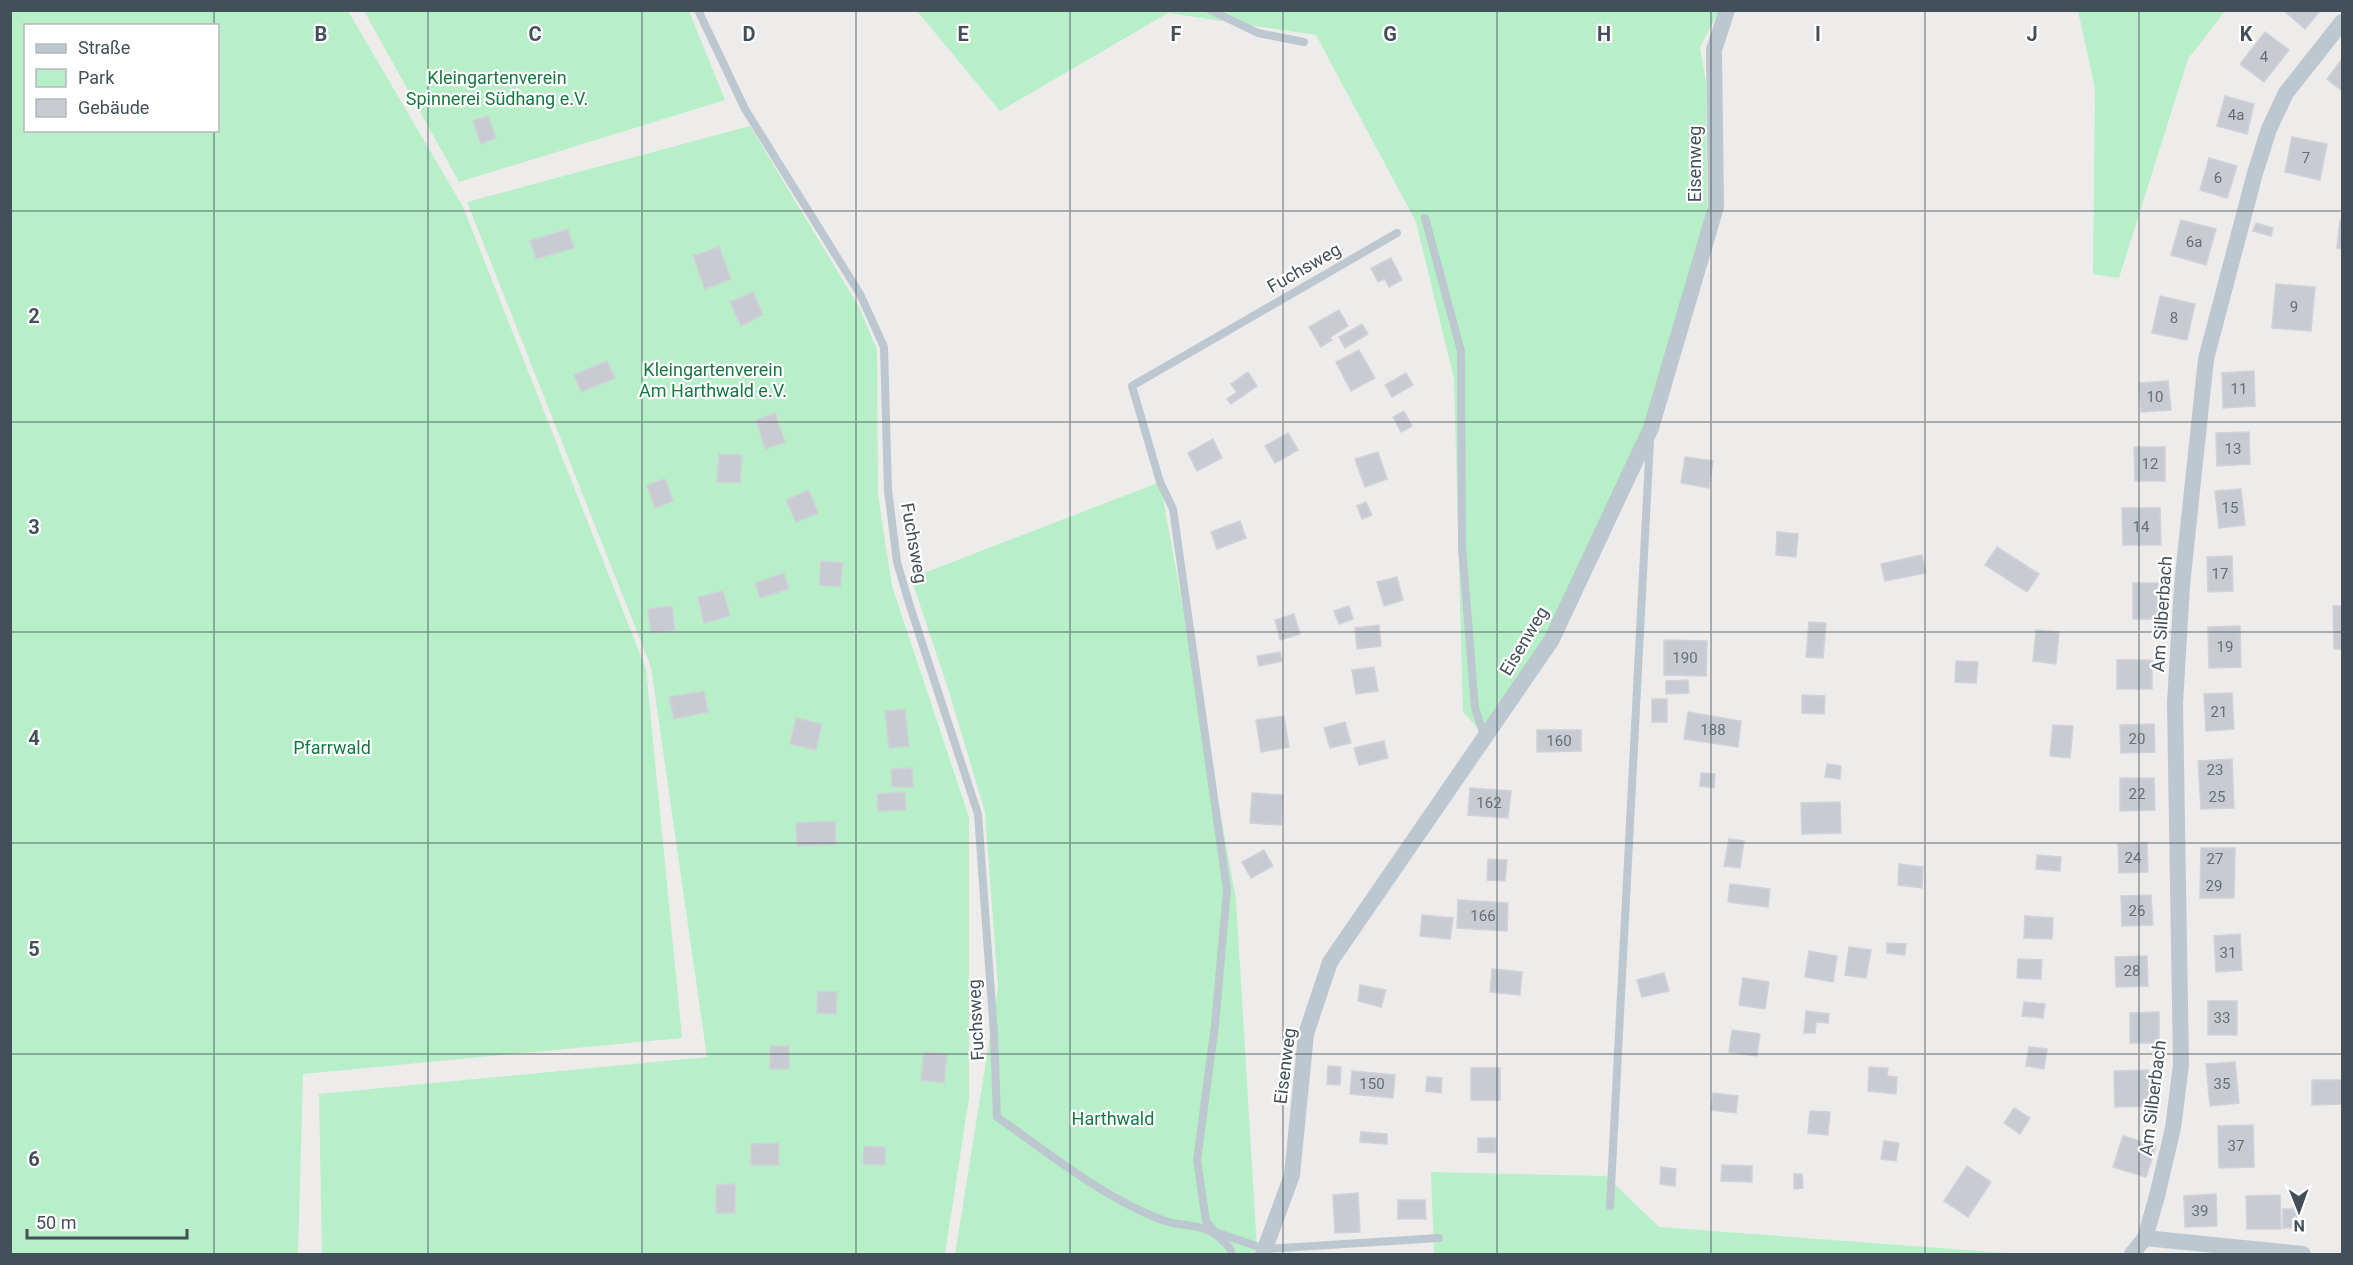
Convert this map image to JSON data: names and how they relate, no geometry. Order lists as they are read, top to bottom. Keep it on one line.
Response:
{"streets":{"street":["Eisenweg","Am Silberbach"],"lane":["Fuchsweg"]},"parks":["Kleingartenverein Spinnerei Südhang e.V.","Kleingartenverein Am Harthwald e.V.","Pfarrwald","Harthwald"],"house_numbers":["4","4a","7","6","6a","9","8","11","10","13","12","15","14","17","19","190","21","188","20","160","23","22","25","162","24","27","29","26","166","31","28","33","150","35","37","39"],"legend":["Straße","Park","Gebäude"],"scale_bar":"50 m","north":"bottom","grid":{"columns":["B","C","D","E","F","G","H","I","J","K"],"rows":["2","3","4","5","6"]}}
